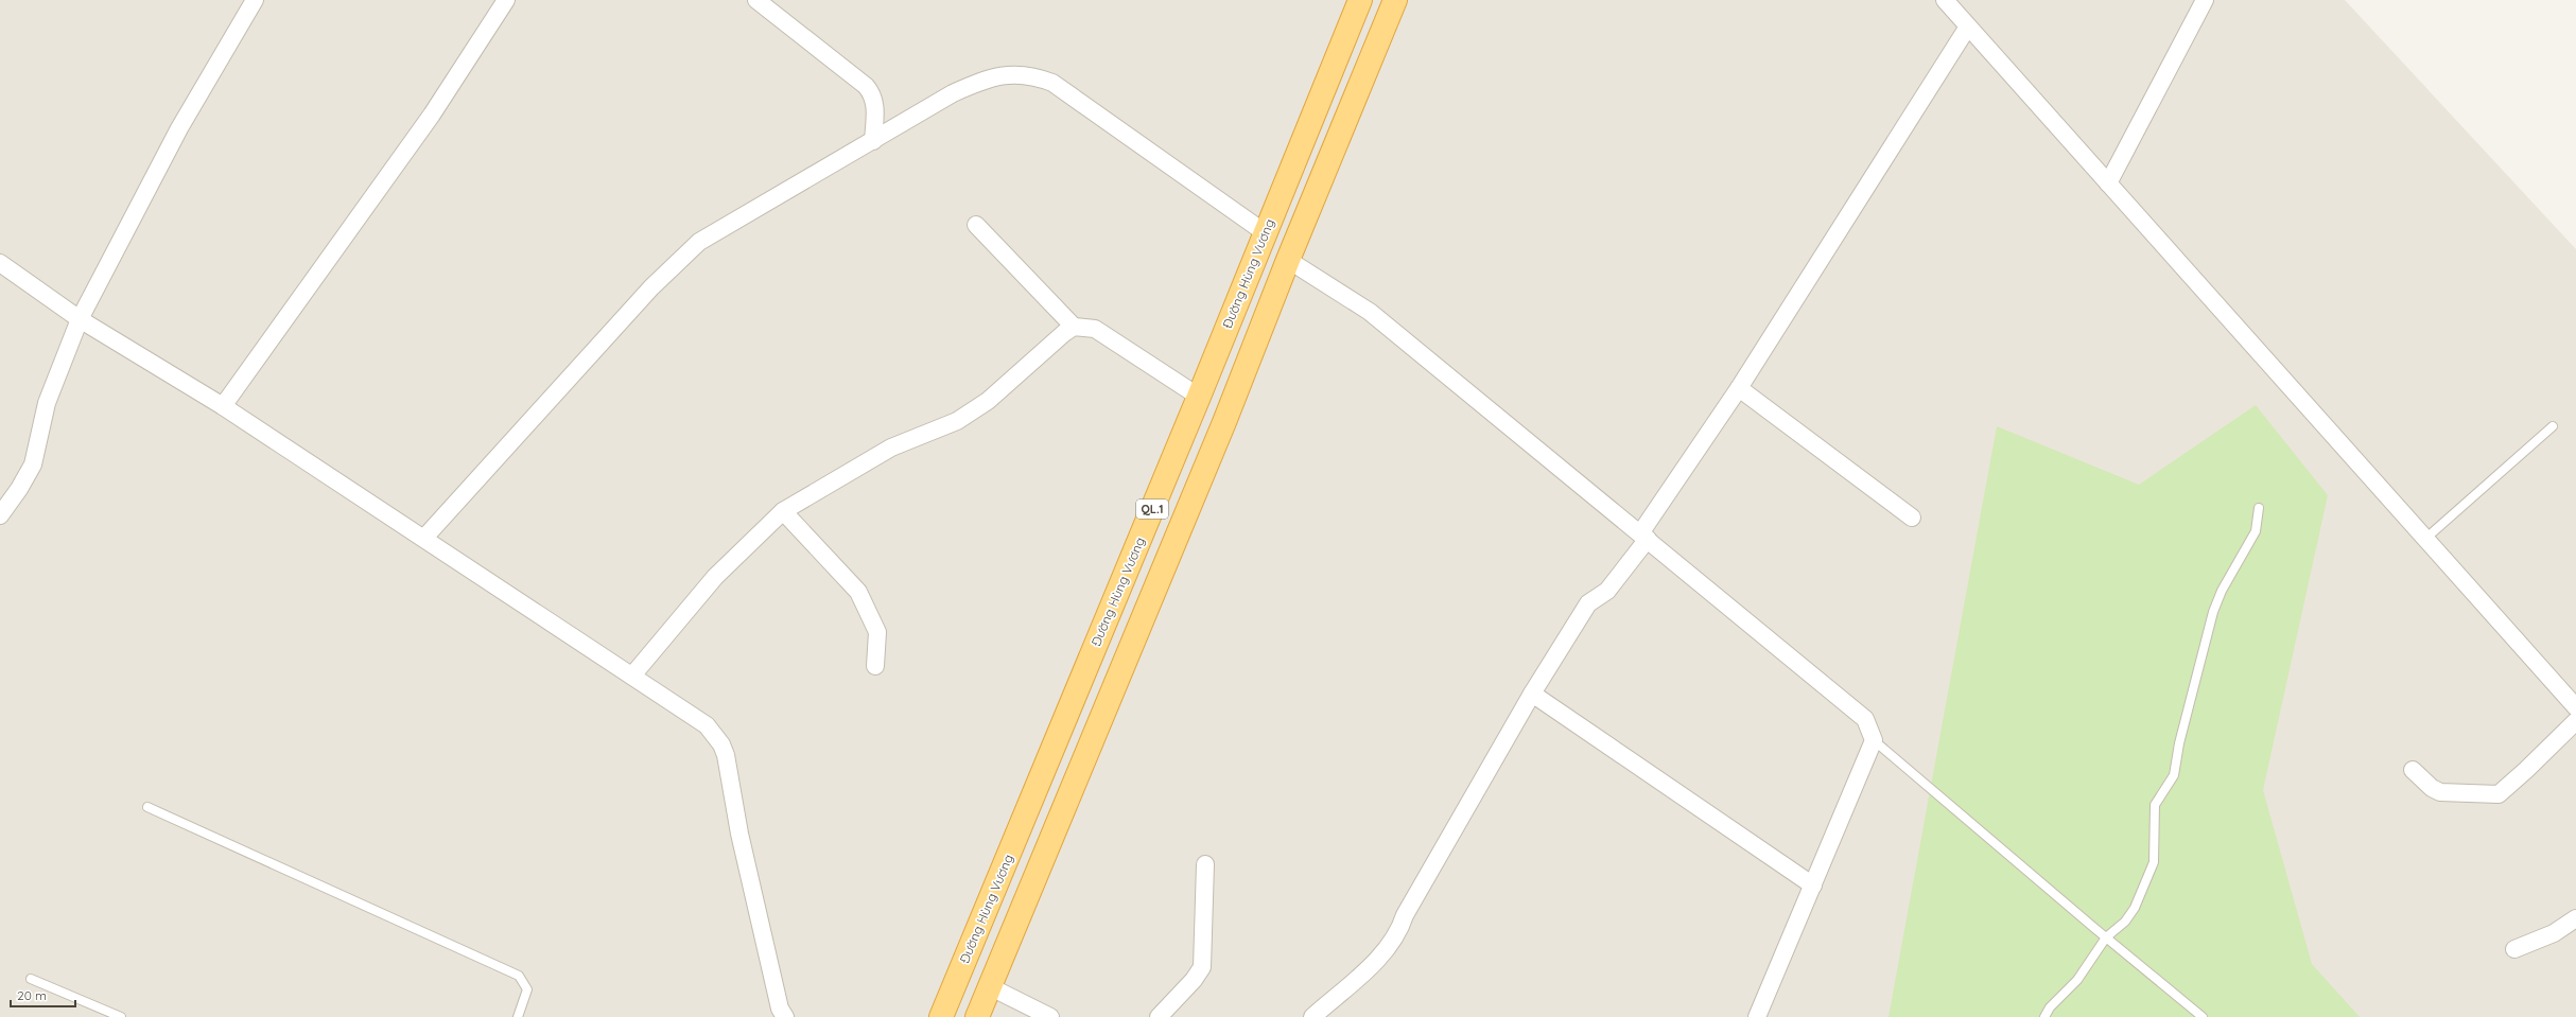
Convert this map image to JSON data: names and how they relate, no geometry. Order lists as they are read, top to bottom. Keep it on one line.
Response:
{"streets":{"highway":["Đường Hùng Vương","QL.1"]},"scale_bar":"20 m"}
